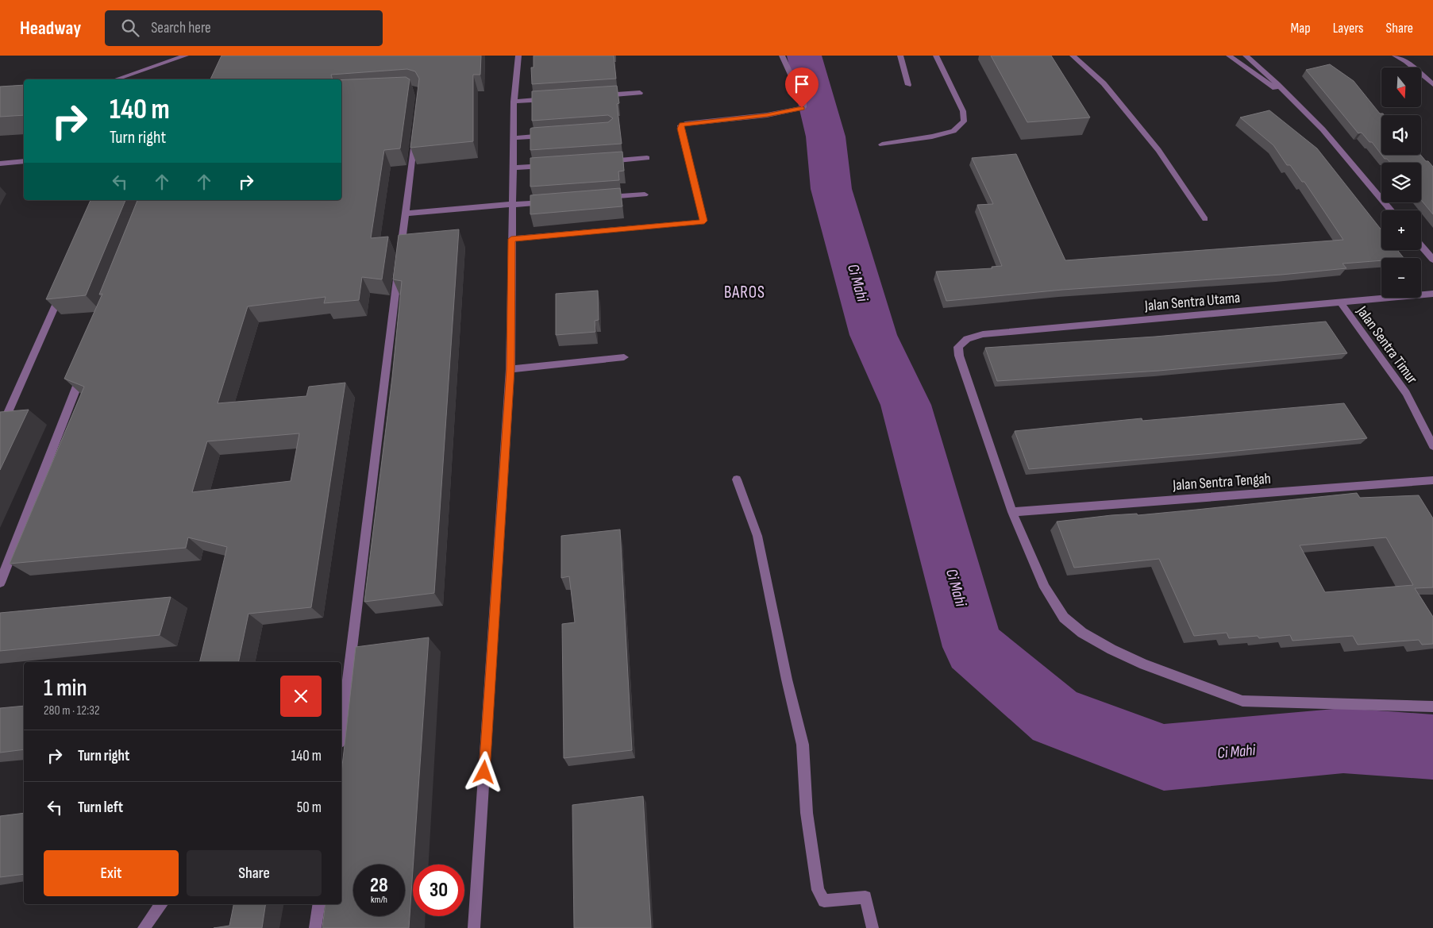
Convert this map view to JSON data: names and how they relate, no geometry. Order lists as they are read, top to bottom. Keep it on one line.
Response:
{"streets":{"street":["Jalan Sentra Utama","Jalan Sentra Timur","Jalan Sentra Tengah"]},"crossings":[["Jalan Sentra Utama","Jalan Sentra Timur"],["Jalan Sentra Utama","Jalan Sentra Tengah"]],"districts":["BAROS"],"water":["Ci Mahi"],"north":"bottom","page":{"header":"Headway","search":"Search here","nav":["Map","Layers","Share"],"map_buttons":["+","−"],"turn":["140 m","Turn right"],"heading":["1 min","280 m · 12:32"],"list":[{"name":"Turn right","value":"140 m"},{"name":"Turn left","value":"50 m"}],"buttons":["Exit","Share"],"speed":"28 km/h","limit":"30"}}
